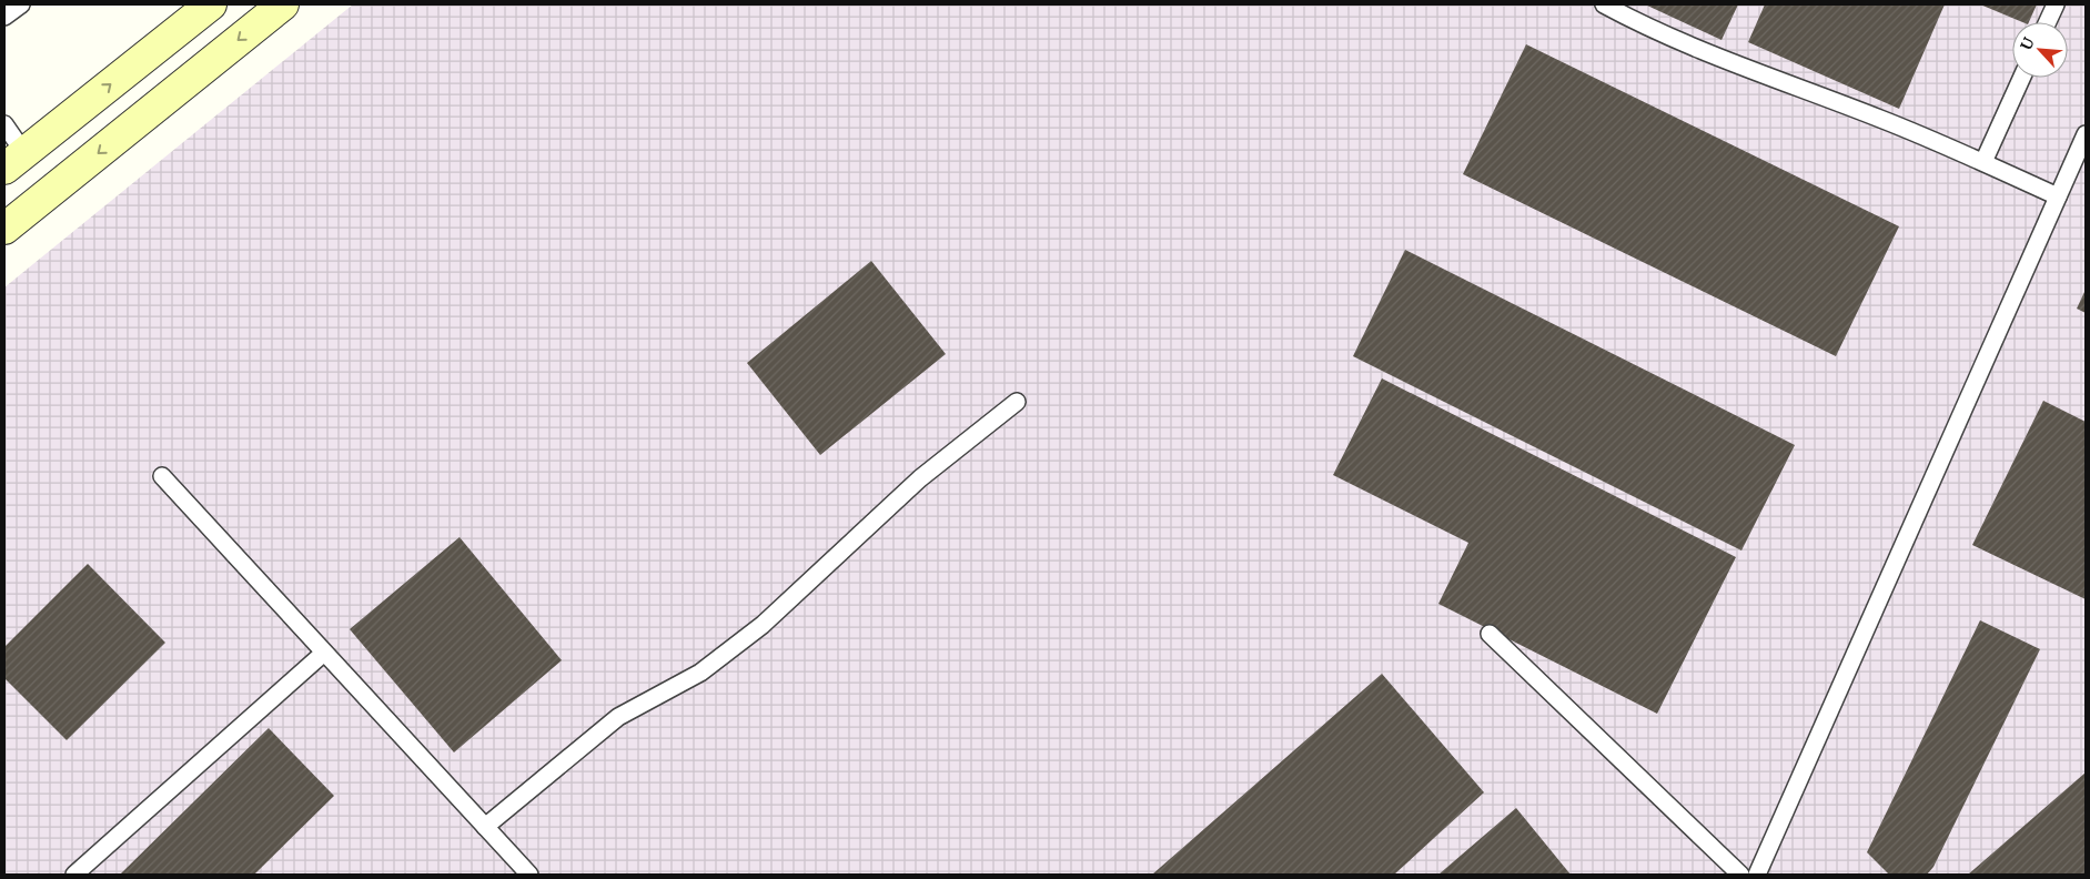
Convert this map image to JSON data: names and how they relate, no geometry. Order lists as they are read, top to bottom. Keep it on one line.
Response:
{"north":"top left"}
